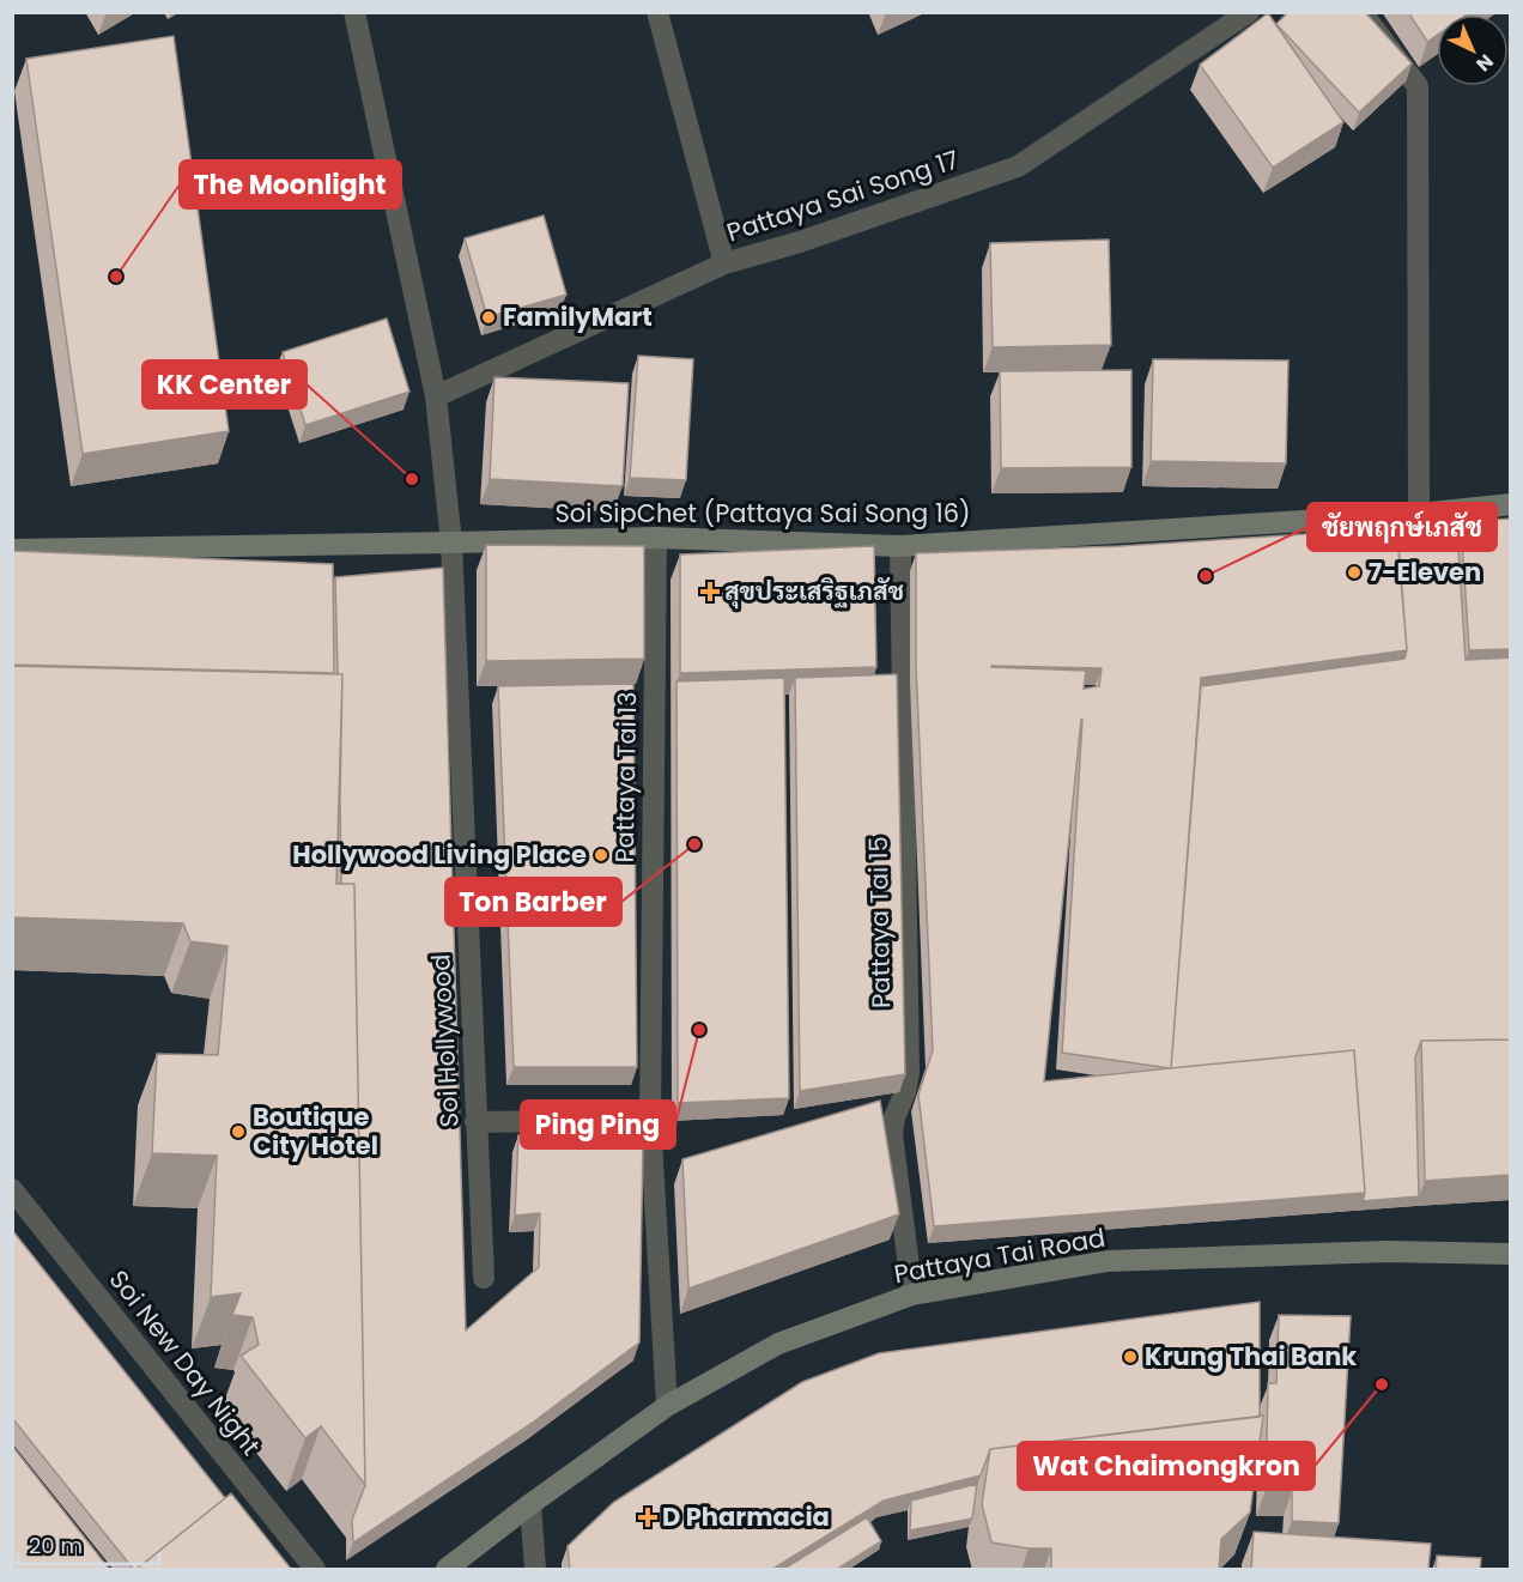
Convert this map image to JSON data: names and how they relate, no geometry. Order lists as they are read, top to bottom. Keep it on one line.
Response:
{"streets":{"street":["Pattaya Sai Song 17","Soi SipChet (Pattaya Sai Song 16)","Pattaya Tai 13","Pattaya Tai 15","Soi Hollywood","Pattaya Tai Road","Soi New Day Night"]},"crossings":[["Pattaya Sai Song 17","Soi Hollywood"],["Soi SipChet (Pattaya Sai Song 16)","Pattaya Tai 13"],["Soi SipChet (Pattaya Sai Song 16)","Pattaya Tai 15"],["Soi SipChet (Pattaya Sai Song 16)","Soi Hollywood"],["Pattaya Tai 13","Pattaya Tai Road"],["Pattaya Tai 15","Pattaya Tai Road"]],"places":{"other":["The Moonlight","FamilyMart","KK Center","7-Eleven","ชัยพฤกษ์เภสัช","Ton Barber","Hollywood Living Place","Ping Ping","Boutique City Hotel","Krung Thai Bank","Wat Chaimongkron"],"health":["สุขประเสริฐเภสัช","D Pharmacia"]},"scale_bar":"20 m","north":"bottom right"}
